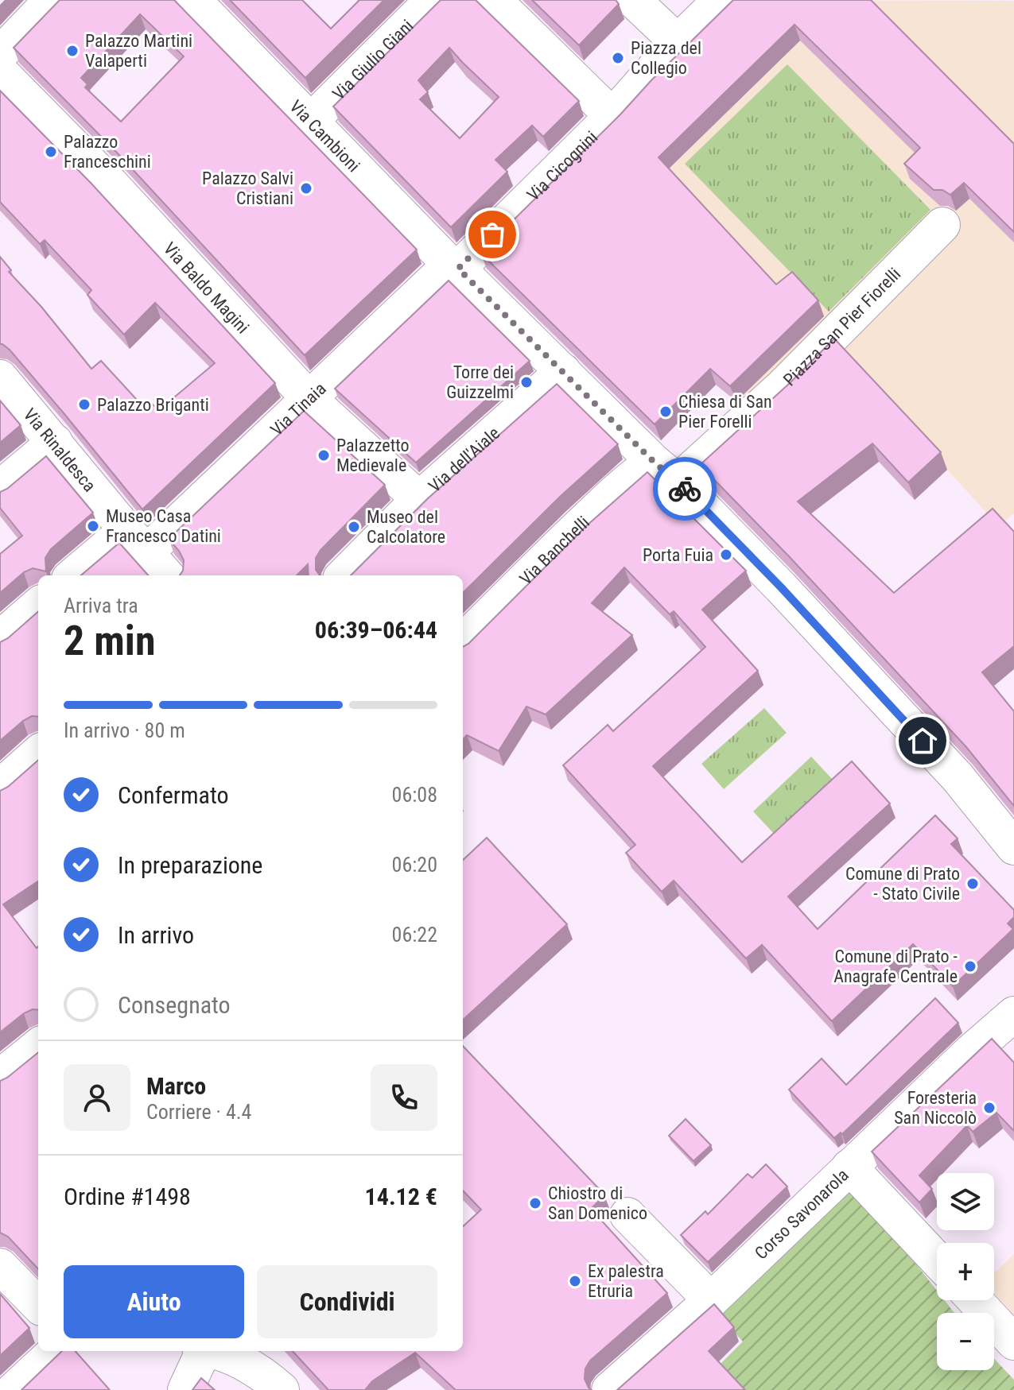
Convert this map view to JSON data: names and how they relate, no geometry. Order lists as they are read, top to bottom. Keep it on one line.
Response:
{"streets":{"street":["Via Giulio Giani","Via Cambioni","Via Cicognini","Via Baldo Magini","Piazza San Pier Fiorelli","Via Tinaia","Via Rinaldesca","Via dell'Aiale","Via Banchelli","Corso Savonarola"]},"crossings":[["Via Giulio Giani","Via Cambioni"],["Via Cambioni","Via Cicognini"],["Via Cambioni","Piazza San Pier Fiorelli"],["Via Cambioni","Via Tinaia"],["Via Cambioni","Via dell'Aiale"],["Via Cambioni","Via Banchelli"],["Via Cicognini","Via Tinaia"],["Via Baldo Magini","Via Tinaia"],["Via Baldo Magini","Via dell'Aiale"],["Piazza San Pier Fiorelli","Via Banchelli"],["Via Tinaia","Via Rinaldesca"]],"places":["Palazzo Martini Valaperti","Piazza del Collegio","Palazzo Franceschini","Palazzo Salvi Cristiani","Torre dei Guizzelmi","Palazzo Briganti","Chiesa di San Pier Forelli","Palazzetto Medievale","Museo Casa Francesco Datini","Museo del Calcolatore","Porta Fuia","Comune di Prato - Stato Civile","Comune di Prato - Anagrafe Centrale","Foresteria San Niccolò","Chiostro di San Domenico","Ex palestra Etruria"],"page":{"heading":["2 min","Arriva tra","06:39–06:44"],"panel":["Marco","Corriere · 4.4","Ordine #1498","14.12 €"],"bar":"In arrivo · 80 m","list":[["Confermato","06:08"],["In preparazione","06:20"],["In arrivo","06:22"],"Consegnato"],"map_buttons":["+","−"],"buttons":["Aiuto","Condividi"]}}
